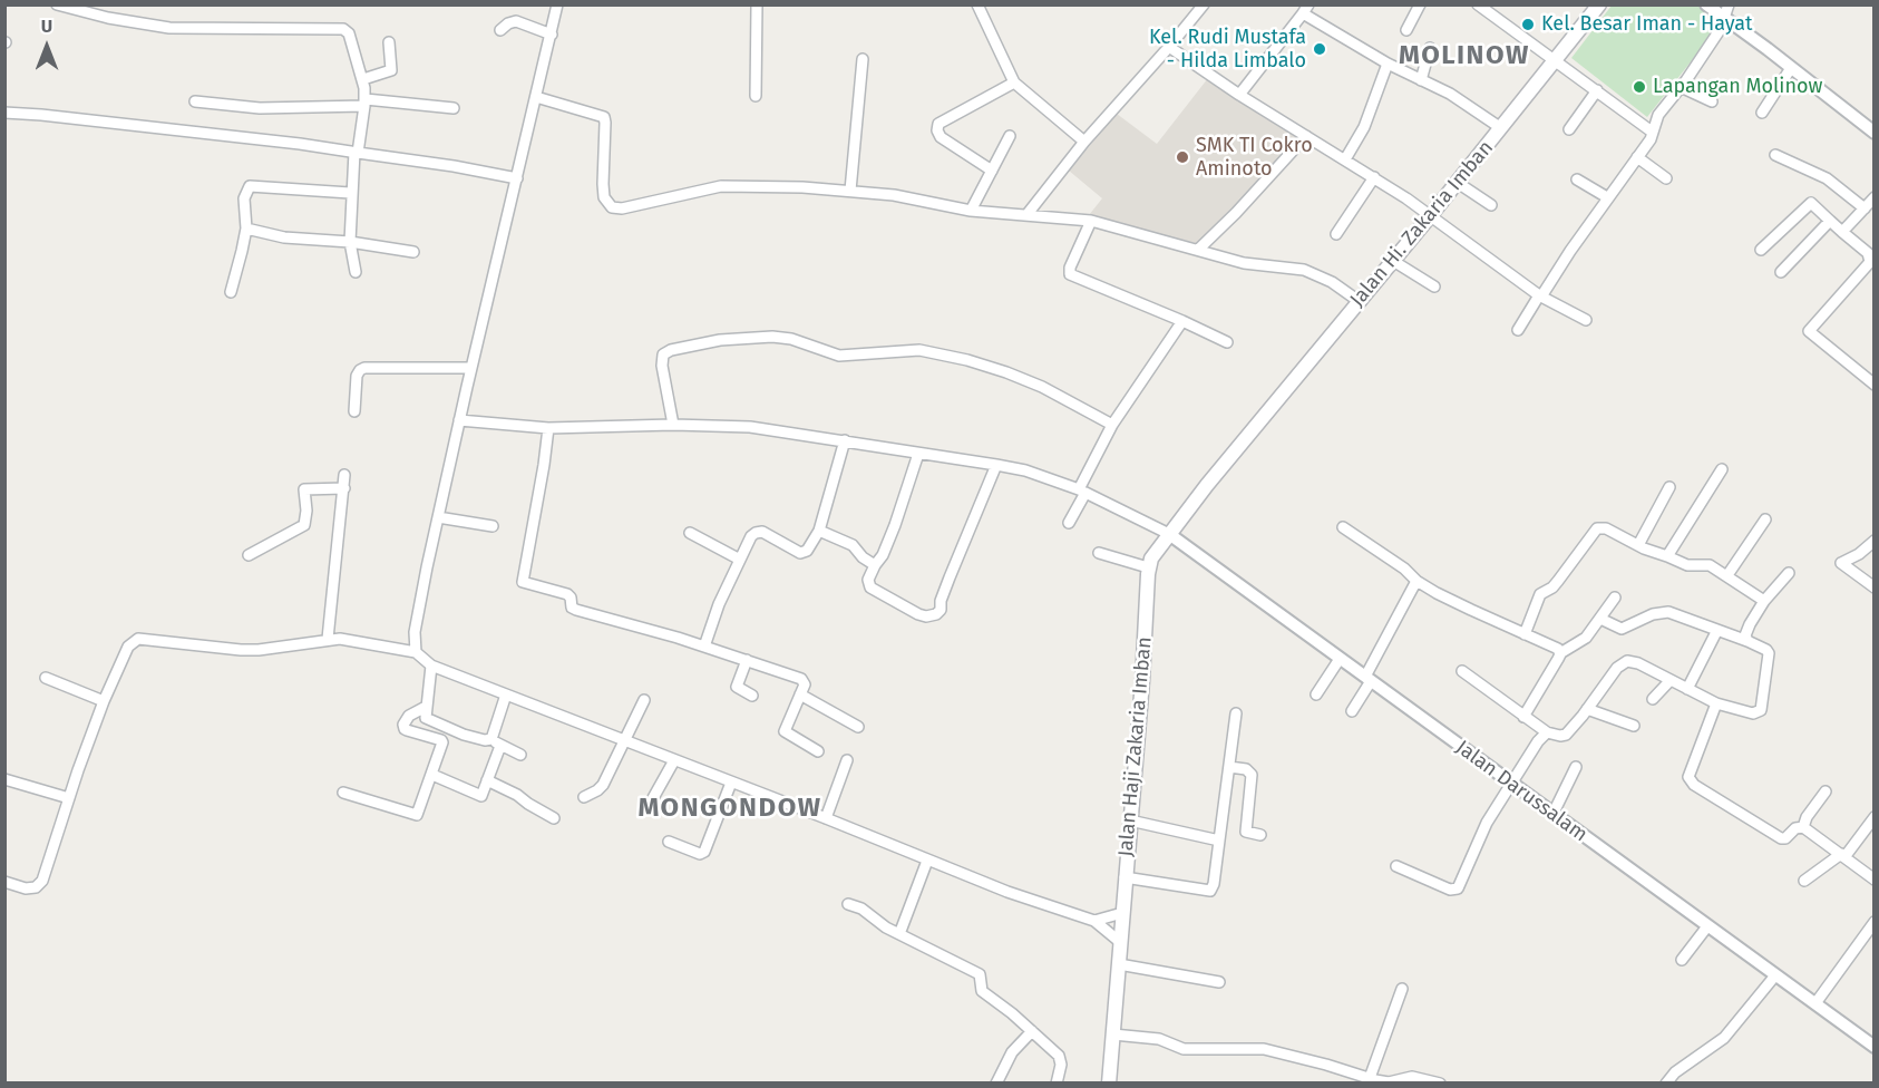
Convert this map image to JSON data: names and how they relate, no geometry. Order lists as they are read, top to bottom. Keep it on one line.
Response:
{"streets":{"main road":["Jalan Hi. Zakaria Imban","Jalan Haji Zakaria Imban"],"street":["Jalan Darussalam"]},"crossings":[["Jalan Hi. Zakaria Imban","Jalan Haji Zakaria Imban"],["Jalan Haji Zakaria Imban","Jalan Darussalam"]],"districts":["MOLINOW","MONGONDOW"],"places":["Kel. Besar Iman - Hayat","Kel. Rudi Mustafa - Hilda Limbalo","Lapangan Molinow","SMK TI Cokro Aminoto"],"north":"top"}
